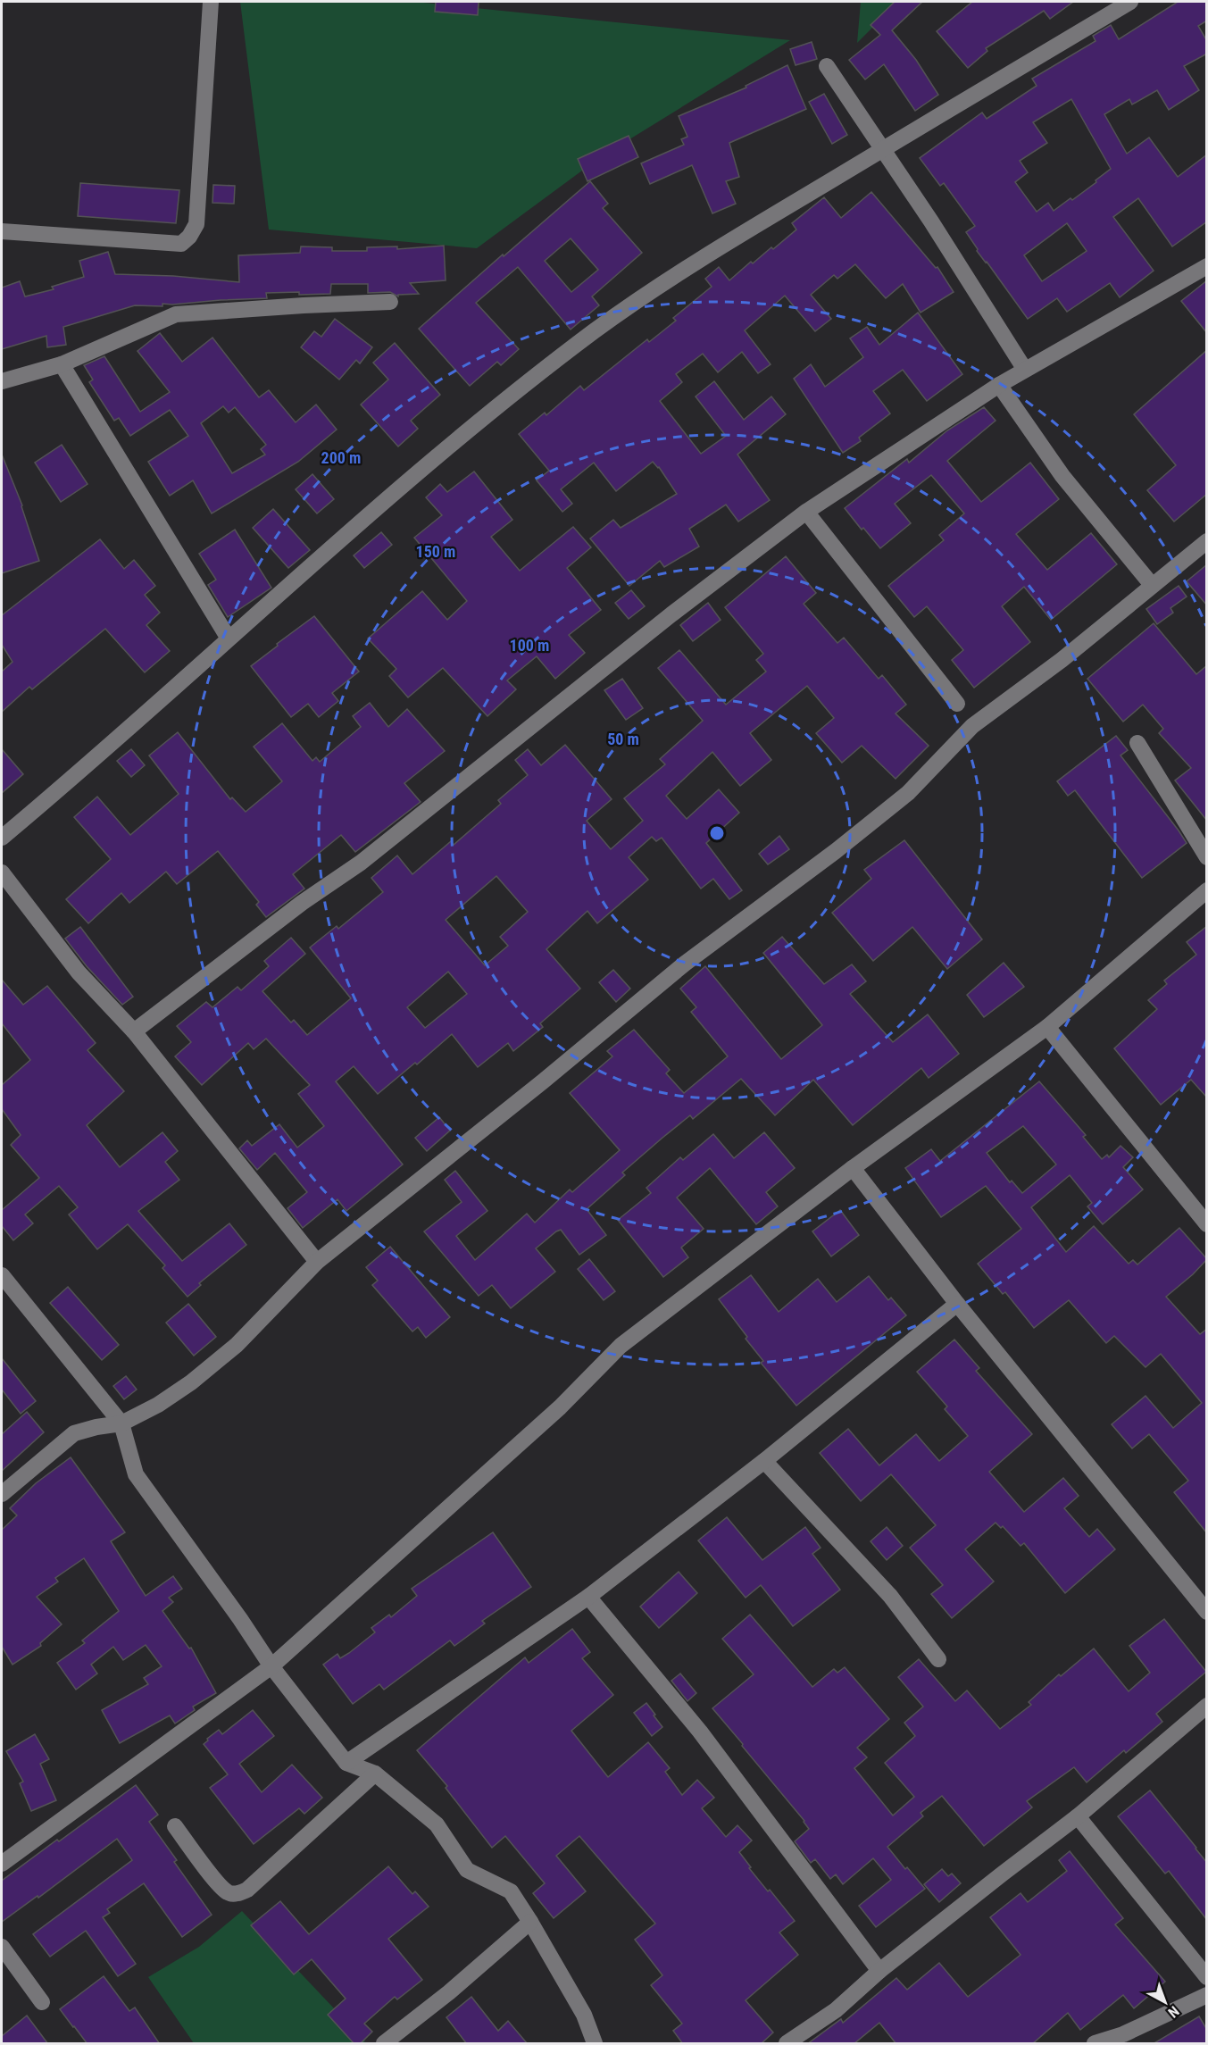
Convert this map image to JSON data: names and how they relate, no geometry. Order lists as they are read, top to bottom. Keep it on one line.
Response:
{"north":"bottom right","rings":["200 m","150 m","100 m","50 m"]}
